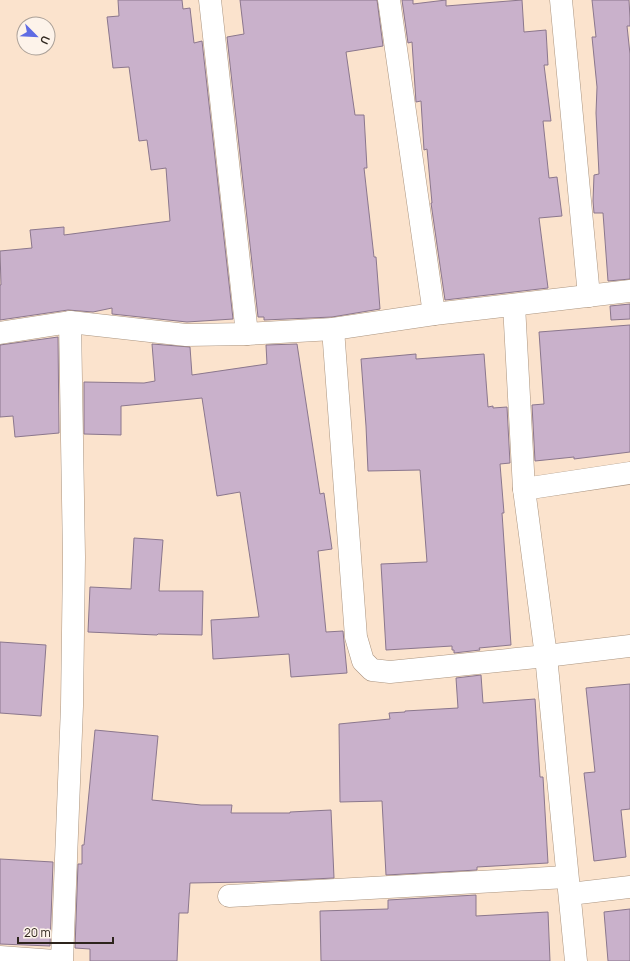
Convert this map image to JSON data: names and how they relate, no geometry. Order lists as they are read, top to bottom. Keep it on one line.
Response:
{"scale_bar":"20 m","north":"bottom right"}
